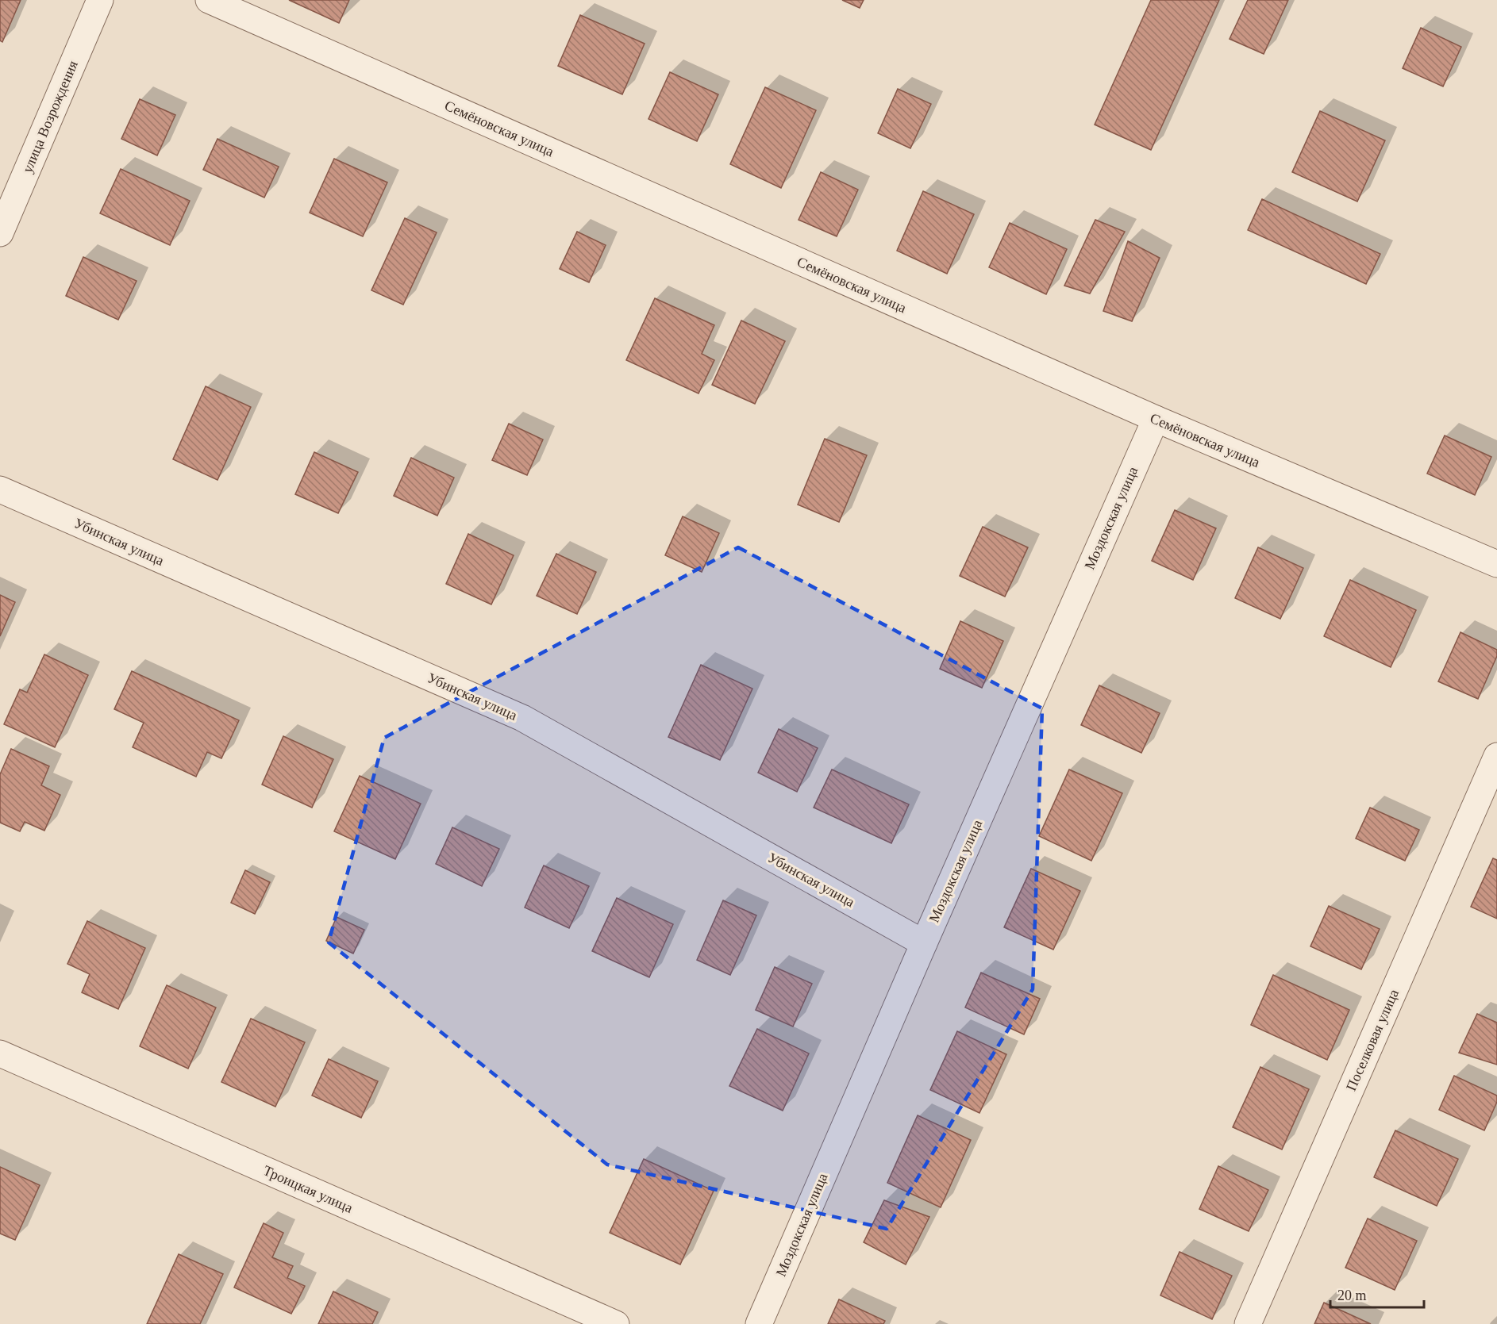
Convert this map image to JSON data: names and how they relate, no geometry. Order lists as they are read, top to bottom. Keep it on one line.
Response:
{"streets":{"street":["улица Возрождения","Семёновская улица","Моздокская улица","Убинская улица","Поселковая улица","Троицкая улица"]},"crossings":[["Семёновская улица","Моздокская улица"],["Моздокская улица","Убинская улица"]],"scale_bar":"20 m"}
